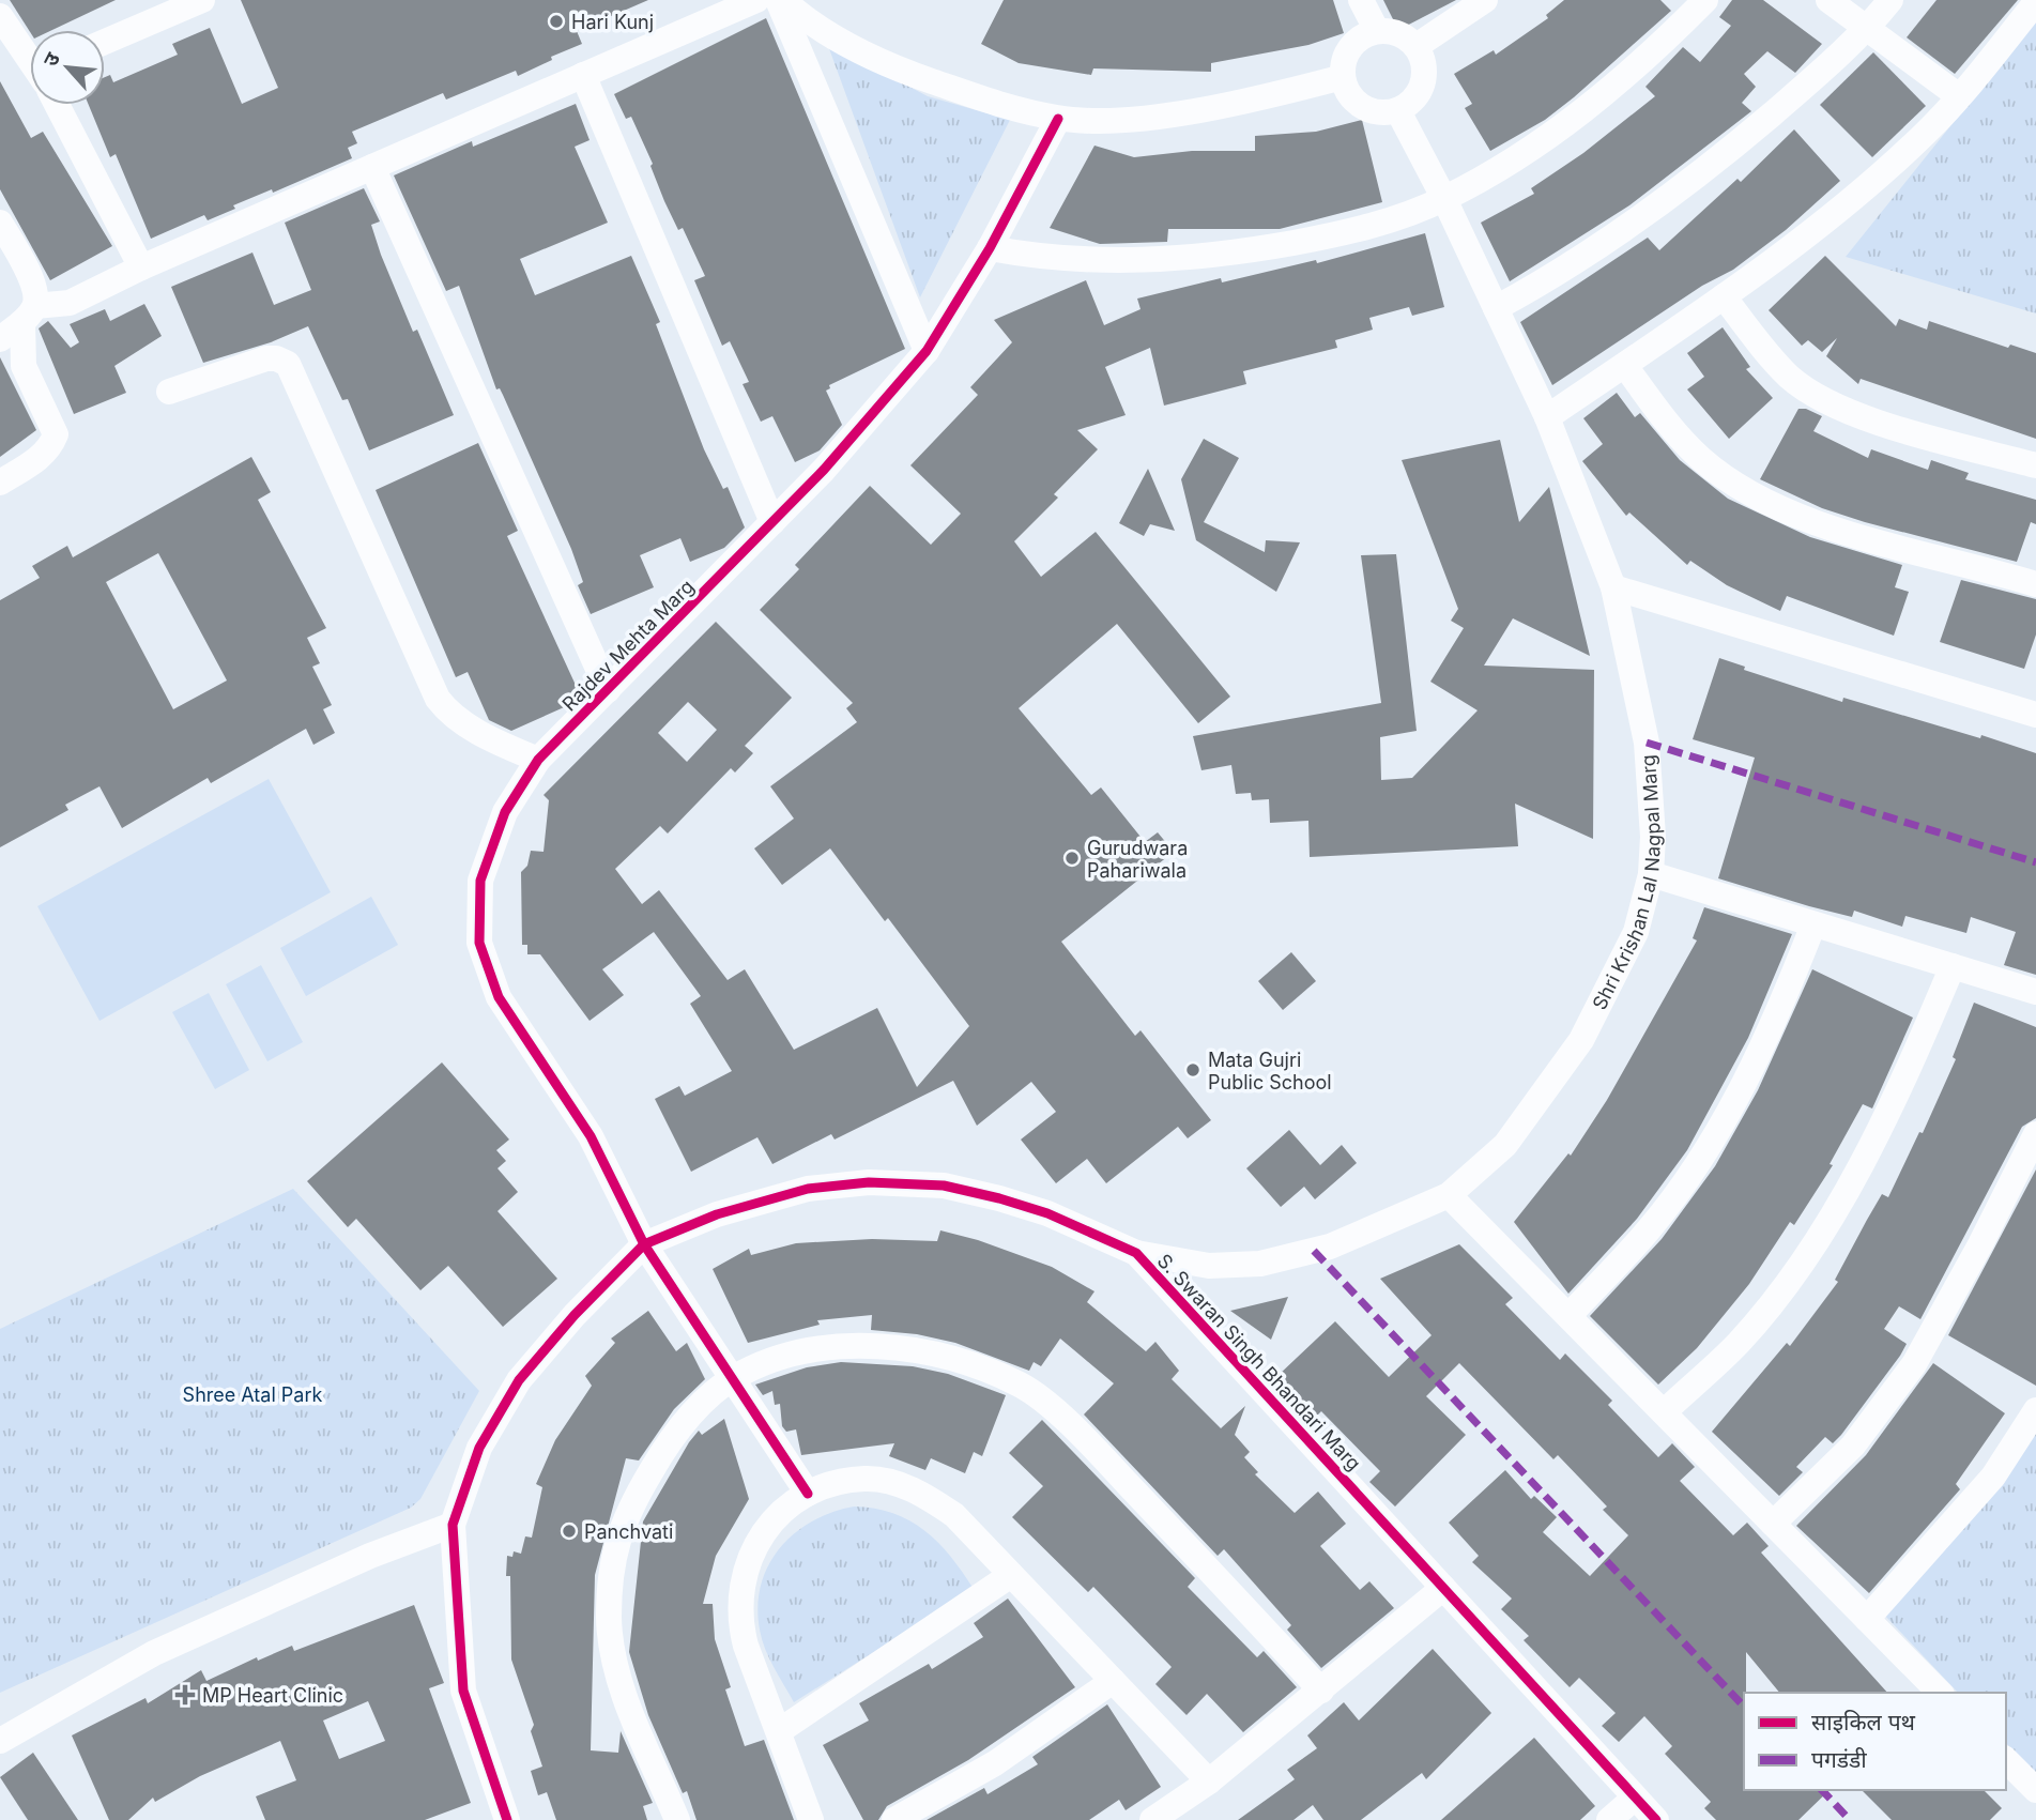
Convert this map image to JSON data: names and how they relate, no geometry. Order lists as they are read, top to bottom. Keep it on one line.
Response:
{"streets":{"street":["Rajdev Mehta Marg","Shri Krishan Lal Nagpal Marg","S. Swaran Singh Bhandari Marg"]},"crossings":[["Rajdev Mehta Marg","S. Swaran Singh Bhandari Marg"],["Shri Krishan Lal Nagpal Marg","S. Swaran Singh Bhandari Marg"]],"parks":["Shree Atal Park"],"places":{"other":["Hari Kunj","Gurudwara Pahariwala","Mata Gujri Public School","Panchvati"],"health":["MP Heart Clinic"]},"legend":["साइकिल पथ","पगडंडी"],"north":"top left"}
